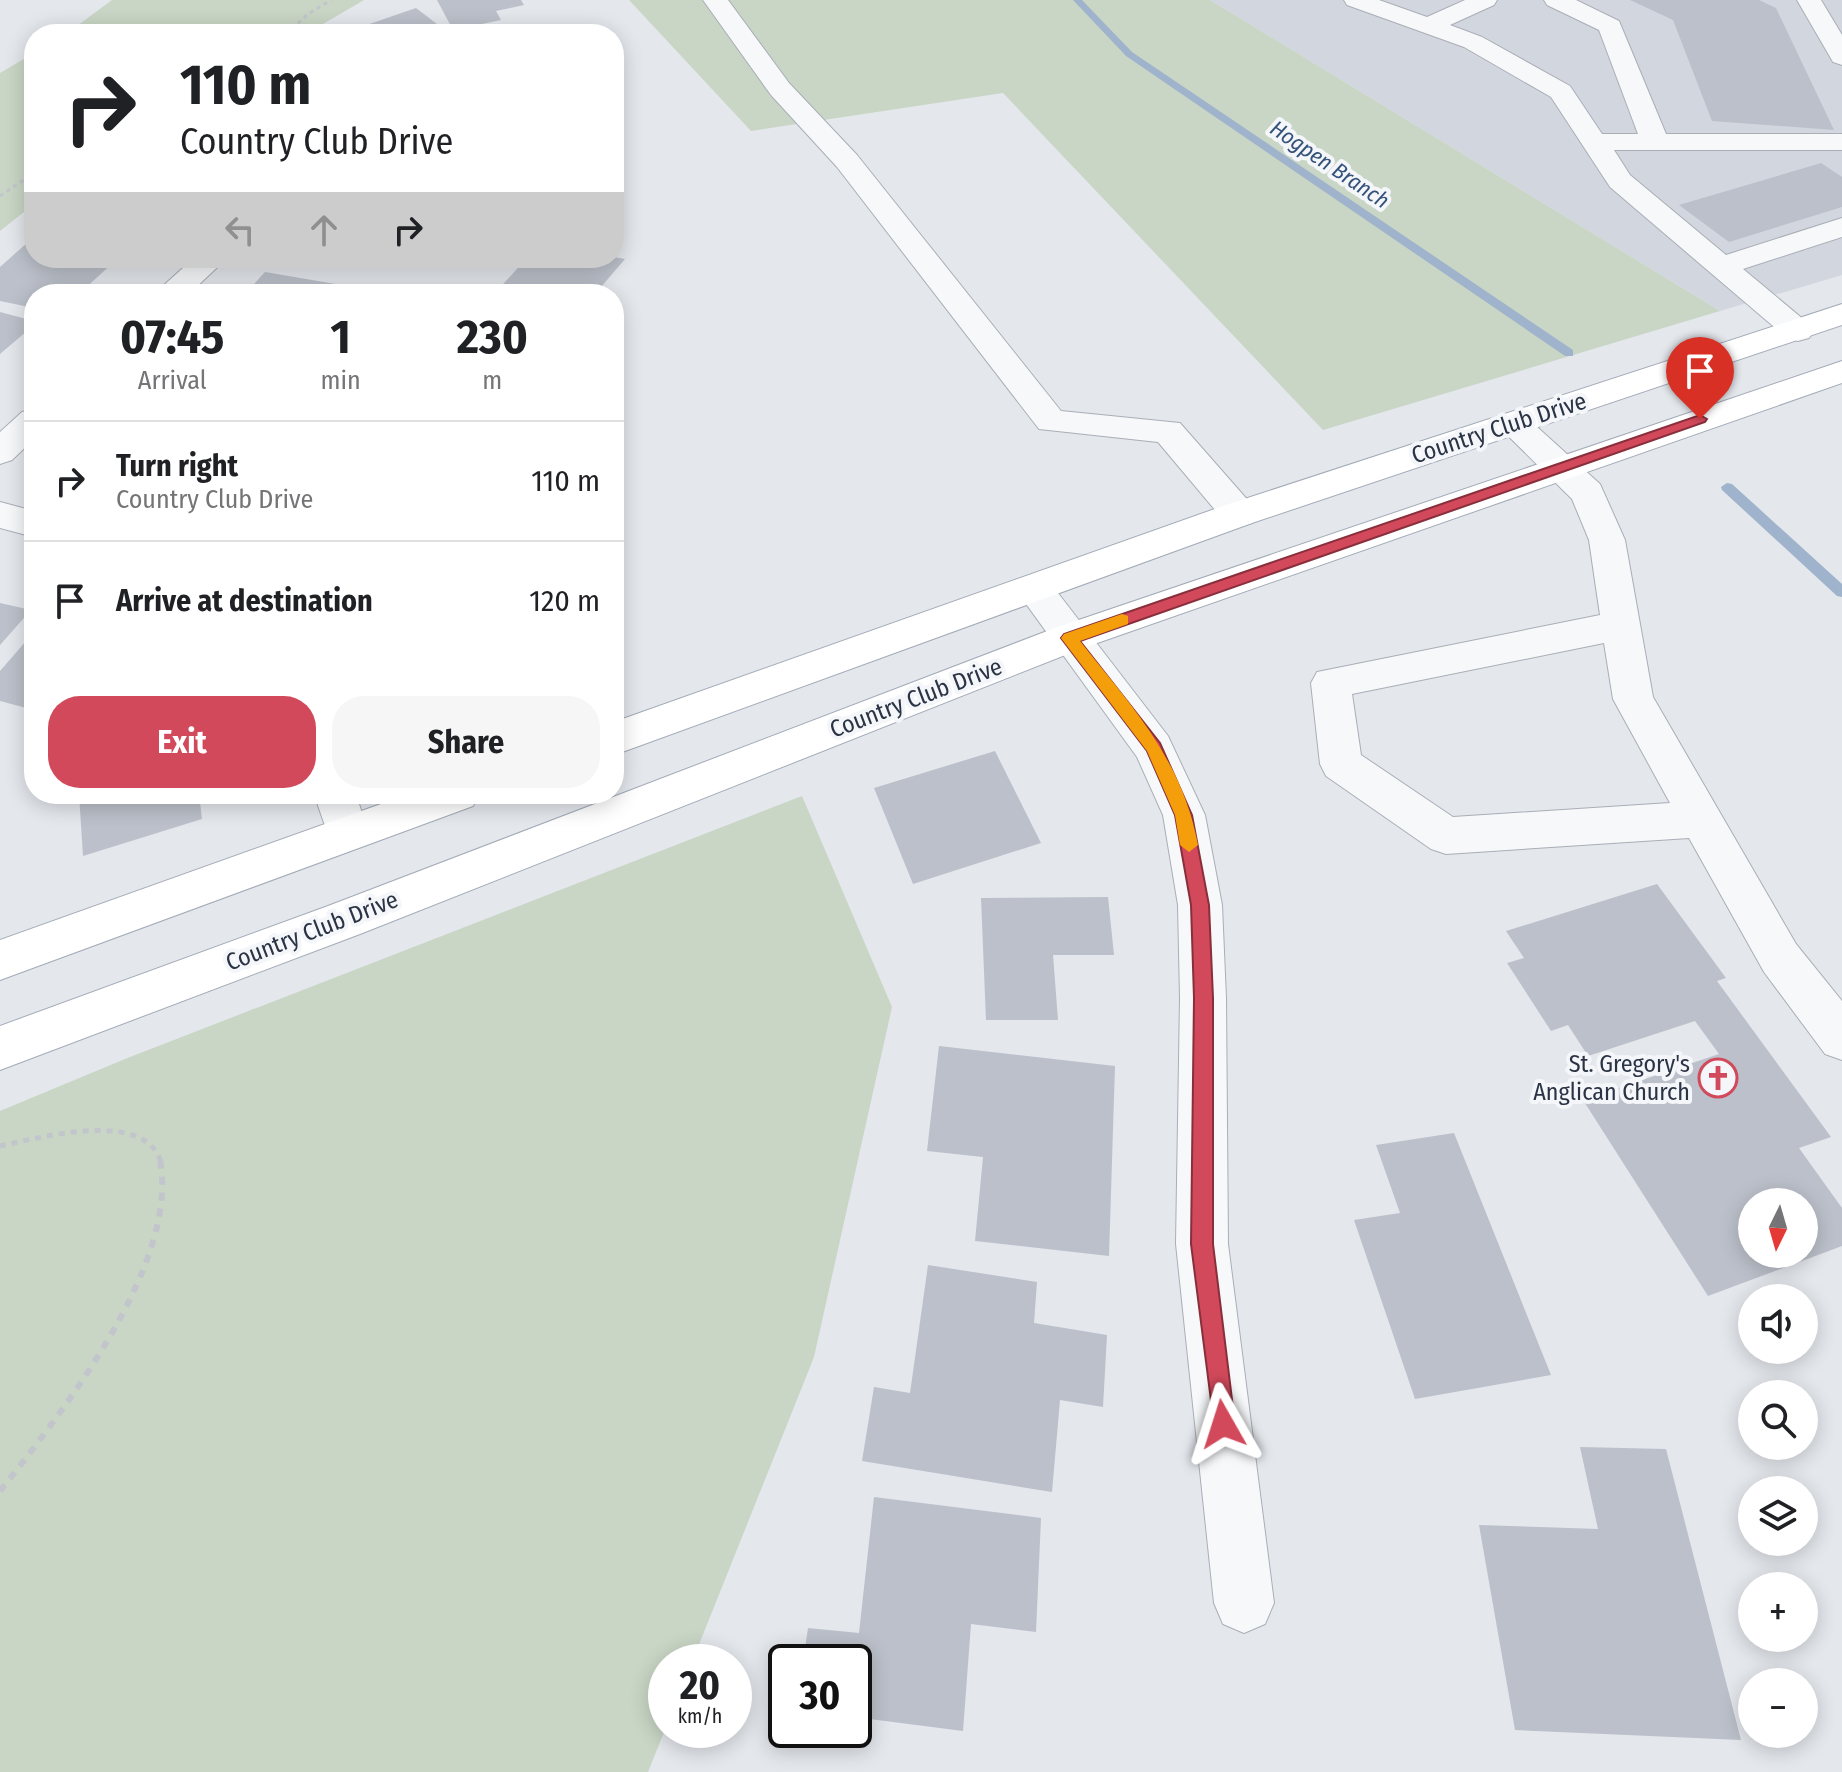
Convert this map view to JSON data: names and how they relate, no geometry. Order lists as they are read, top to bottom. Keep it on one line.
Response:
{"streets":{"main road":["Country Club Drive"]},"water":["Hogpen Branch"],"places":{"church":["St. Gregory's Anglican Church"]},"north":"bottom","page":{"turn":["110 m","Country Club Drive"],"eta":["07:45","Arrival","1","min","230","m"],"list":[{"name":"Turn right","note":"Country Club Drive","value":"110 m"},{"name":"Arrive at destination","value":"120 m"}],"buttons":["Exit","Share"],"map_buttons":["+","−"],"speed":"20 km/h","limit":"30"}}
